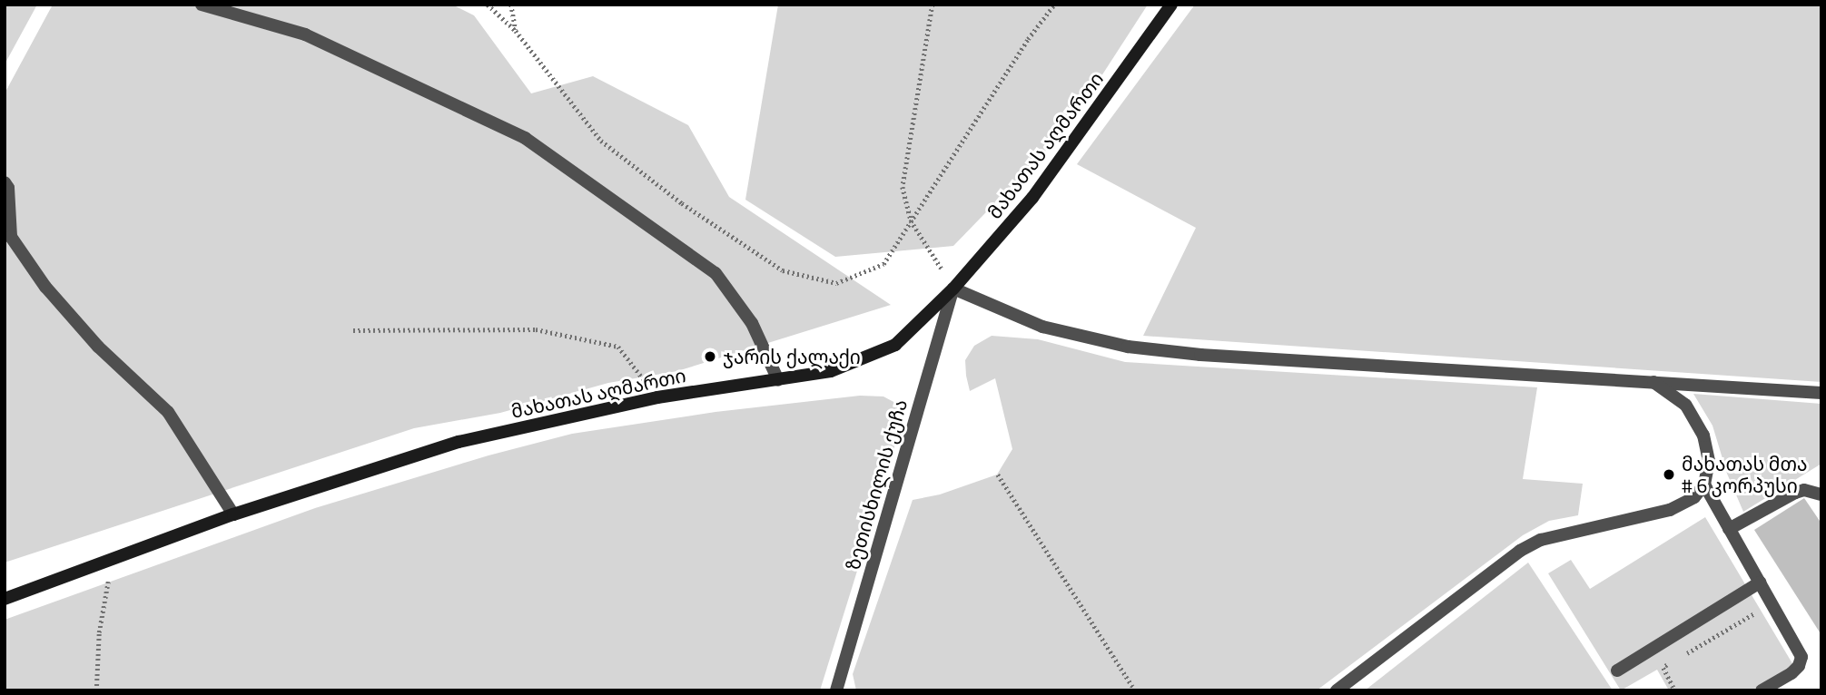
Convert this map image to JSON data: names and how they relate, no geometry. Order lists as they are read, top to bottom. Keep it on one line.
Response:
{"streets":{"main road":["მახათას აღმართი"],"street":["ზეთისხილის ქუჩა"]},"crossings":[["მახათას აღმართი","ზეთისხილის ქუჩა"]],"places":["ჯარის ქალაქი","მახათას მთა # 6 კორპუსი"]}
